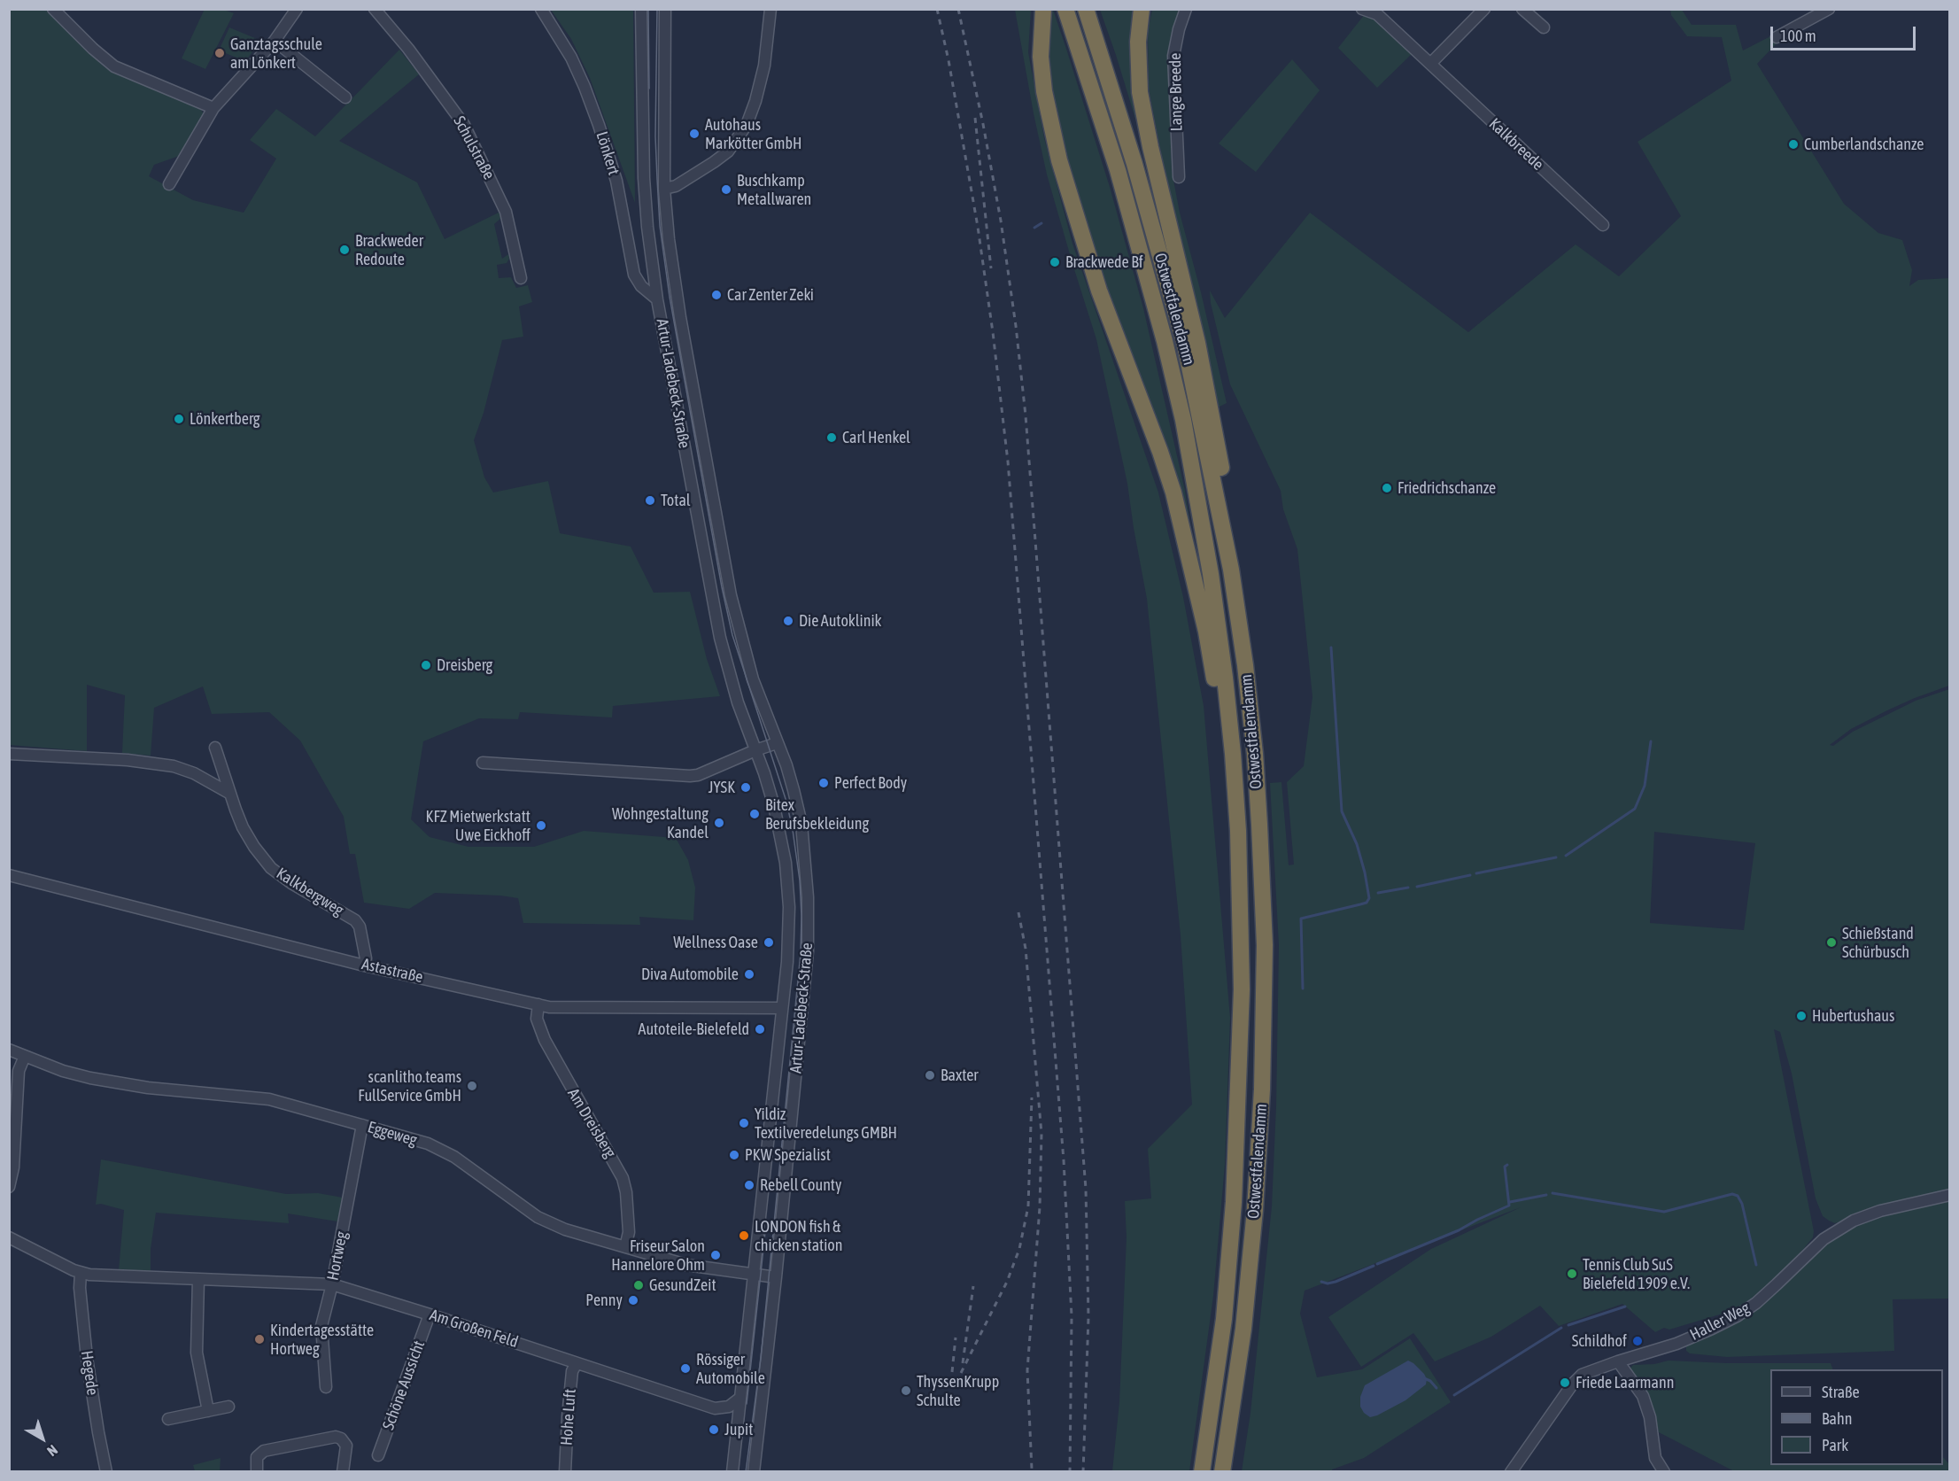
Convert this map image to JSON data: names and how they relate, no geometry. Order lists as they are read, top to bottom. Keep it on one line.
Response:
{"streets":{"highway":["Ostwestfalendamm"],"street":["Lange Breede","Kalkbreede","Schulstraße","Lönkert","Artur-Ladebeck-Straße","Kalkbergweg","Astastraße","Am Dreisberg","Eggeweg","Hortweg","Haller Weg","Am Großen Feld","Hegede","Schöne Aussicht","Hohe Luft"]},"crossings":[["Lönkert","Artur-Ladebeck-Straße"],["Artur-Ladebeck-Straße","Astastraße"],["Artur-Ladebeck-Straße","Eggeweg"],["Artur-Ladebeck-Straße","Am Großen Feld"],["Kalkbergweg","Astastraße"],["Astastraße","Am Dreisberg"],["Am Dreisberg","Eggeweg"],["Eggeweg","Hortweg"],["Hortweg","Am Großen Feld"],["Am Großen Feld","Hegede"],["Am Großen Feld","Schöne Aussicht"],["Am Großen Feld","Hohe Luft"]],"places":["Ganztagsschule am Lönkert","Autohaus Markötter GmbH","Cumberlandschanze","Buschkamp Metallwaren","Brackweder Redoute","Brackwede Bf","Car Zenter Zeki","Lönkertberg","Carl Henkel","Friedrichschanze","Total","Die Autoklinik","Dreisberg","Perfect Body","JYSK","Bitex Berufsbekleidung","Wohngestaltung Kandel","KFZ Mietwerkstatt Uwe Eickhoff","Wellness Oase","Schießstand Schürbusch","Diva Automobile","Hubertushaus","Autoteile-Bielefeld","Baxter","scanlitho.teams FullService GmbH","Yildiz Textilveredelungs GMBH","PKW Spezialist","Rebell County","LONDON fish & chicken station","Friseur Salon Hannelore Ohm","Tennis Club SuS Bielefeld 1909 e.V.","GesundZeit","Penny","Kindertagesstätte Hortweg","Schildhof","Rössiger Automobile","Friede Laarmann","ThyssenKrupp Schulte","Jupit"],"legend":["Straße","Bahn","Park"],"scale_bar":"100 m","north":"bottom right"}
